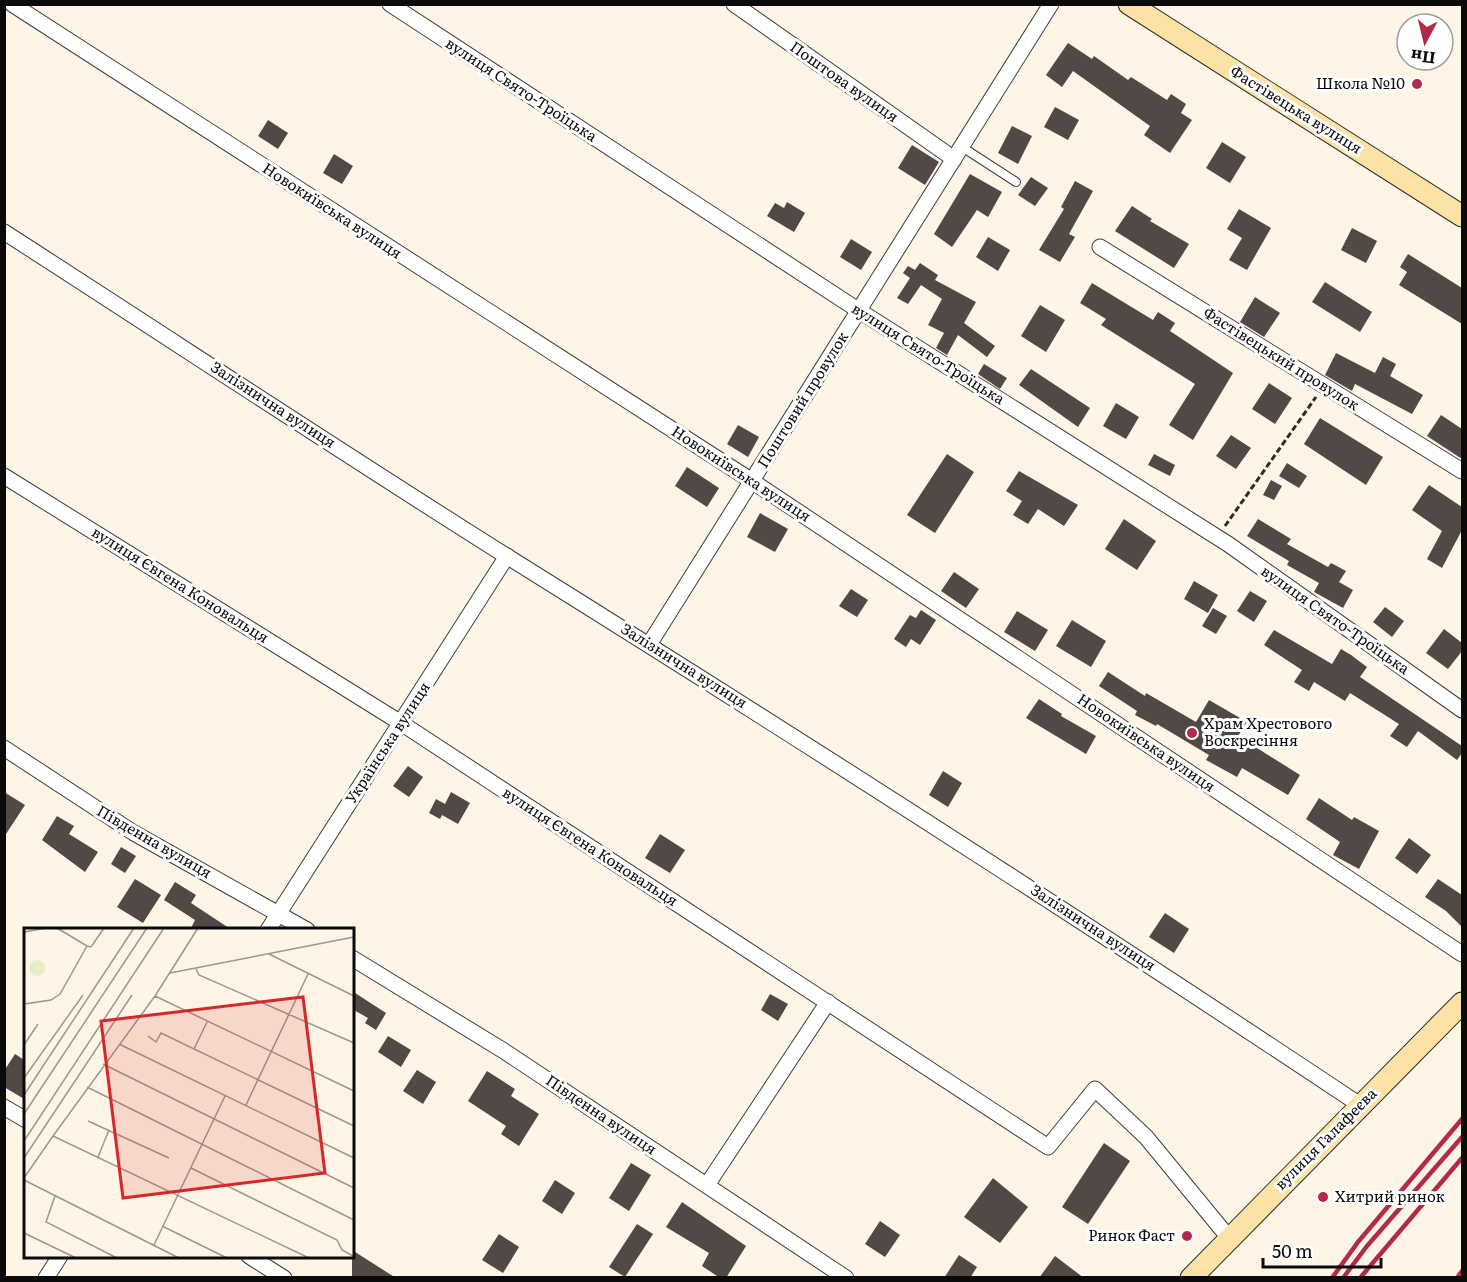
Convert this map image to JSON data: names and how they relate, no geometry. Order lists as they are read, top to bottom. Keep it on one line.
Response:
{"streets":{"main road":["Фастівецька вулиця","вулиця Галафеєва"],"street":["Поштова вулиця","вулиця Свято-Троїцька","Новокиївська вулиця","Фастівецький провулок","Поштовий провулок","Залізнична вулиця","вулиця Євгена Коновальця","Українська вулиця","Південна вулиця"]},"crossings":[["Поштова вулиця","Поштовий провулок"],["вулиця Свято-Троїцька","Поштовий провулок"],["Новокиївська вулиця","Поштовий провулок"],["Поштовий провулок","Залізнична вулиця"],["Залізнична вулиця","Українська вулиця"],["Залізнична вулиця","вулиця Галафеєва"],["вулиця Євгена Коновальця","Українська вулиця"],["вулиця Євгена Коновальця","вулиця Галафеєва"],["Українська вулиця","Південна вулиця"]],"places":["Школа №10","Храм Хрестового Воскресіння","Хитрий ринок","Ринок Фаст"],"scale_bar":"50 m","north":"bottom"}
